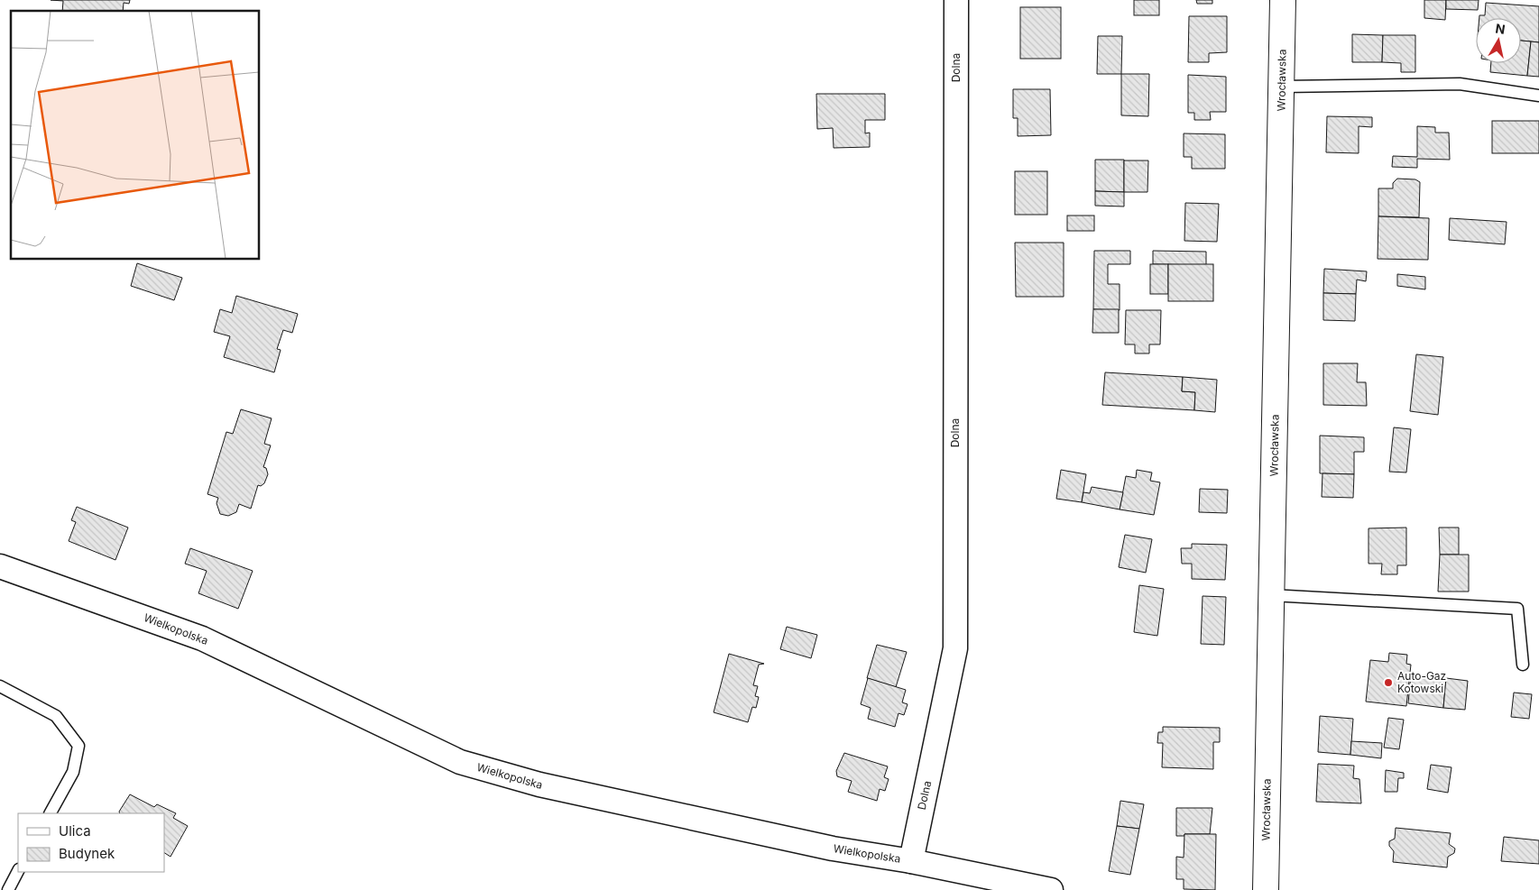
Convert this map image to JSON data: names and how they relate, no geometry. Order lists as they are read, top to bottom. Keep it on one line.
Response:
{"streets":{"street":["Dolna","Wrocławska","Wielkopolska"]},"crossings":[["Dolna","Wielkopolska"]],"places":["Auto-Gaz Kotowski"],"legend":["Ulica","Budynek"],"north":"top"}
